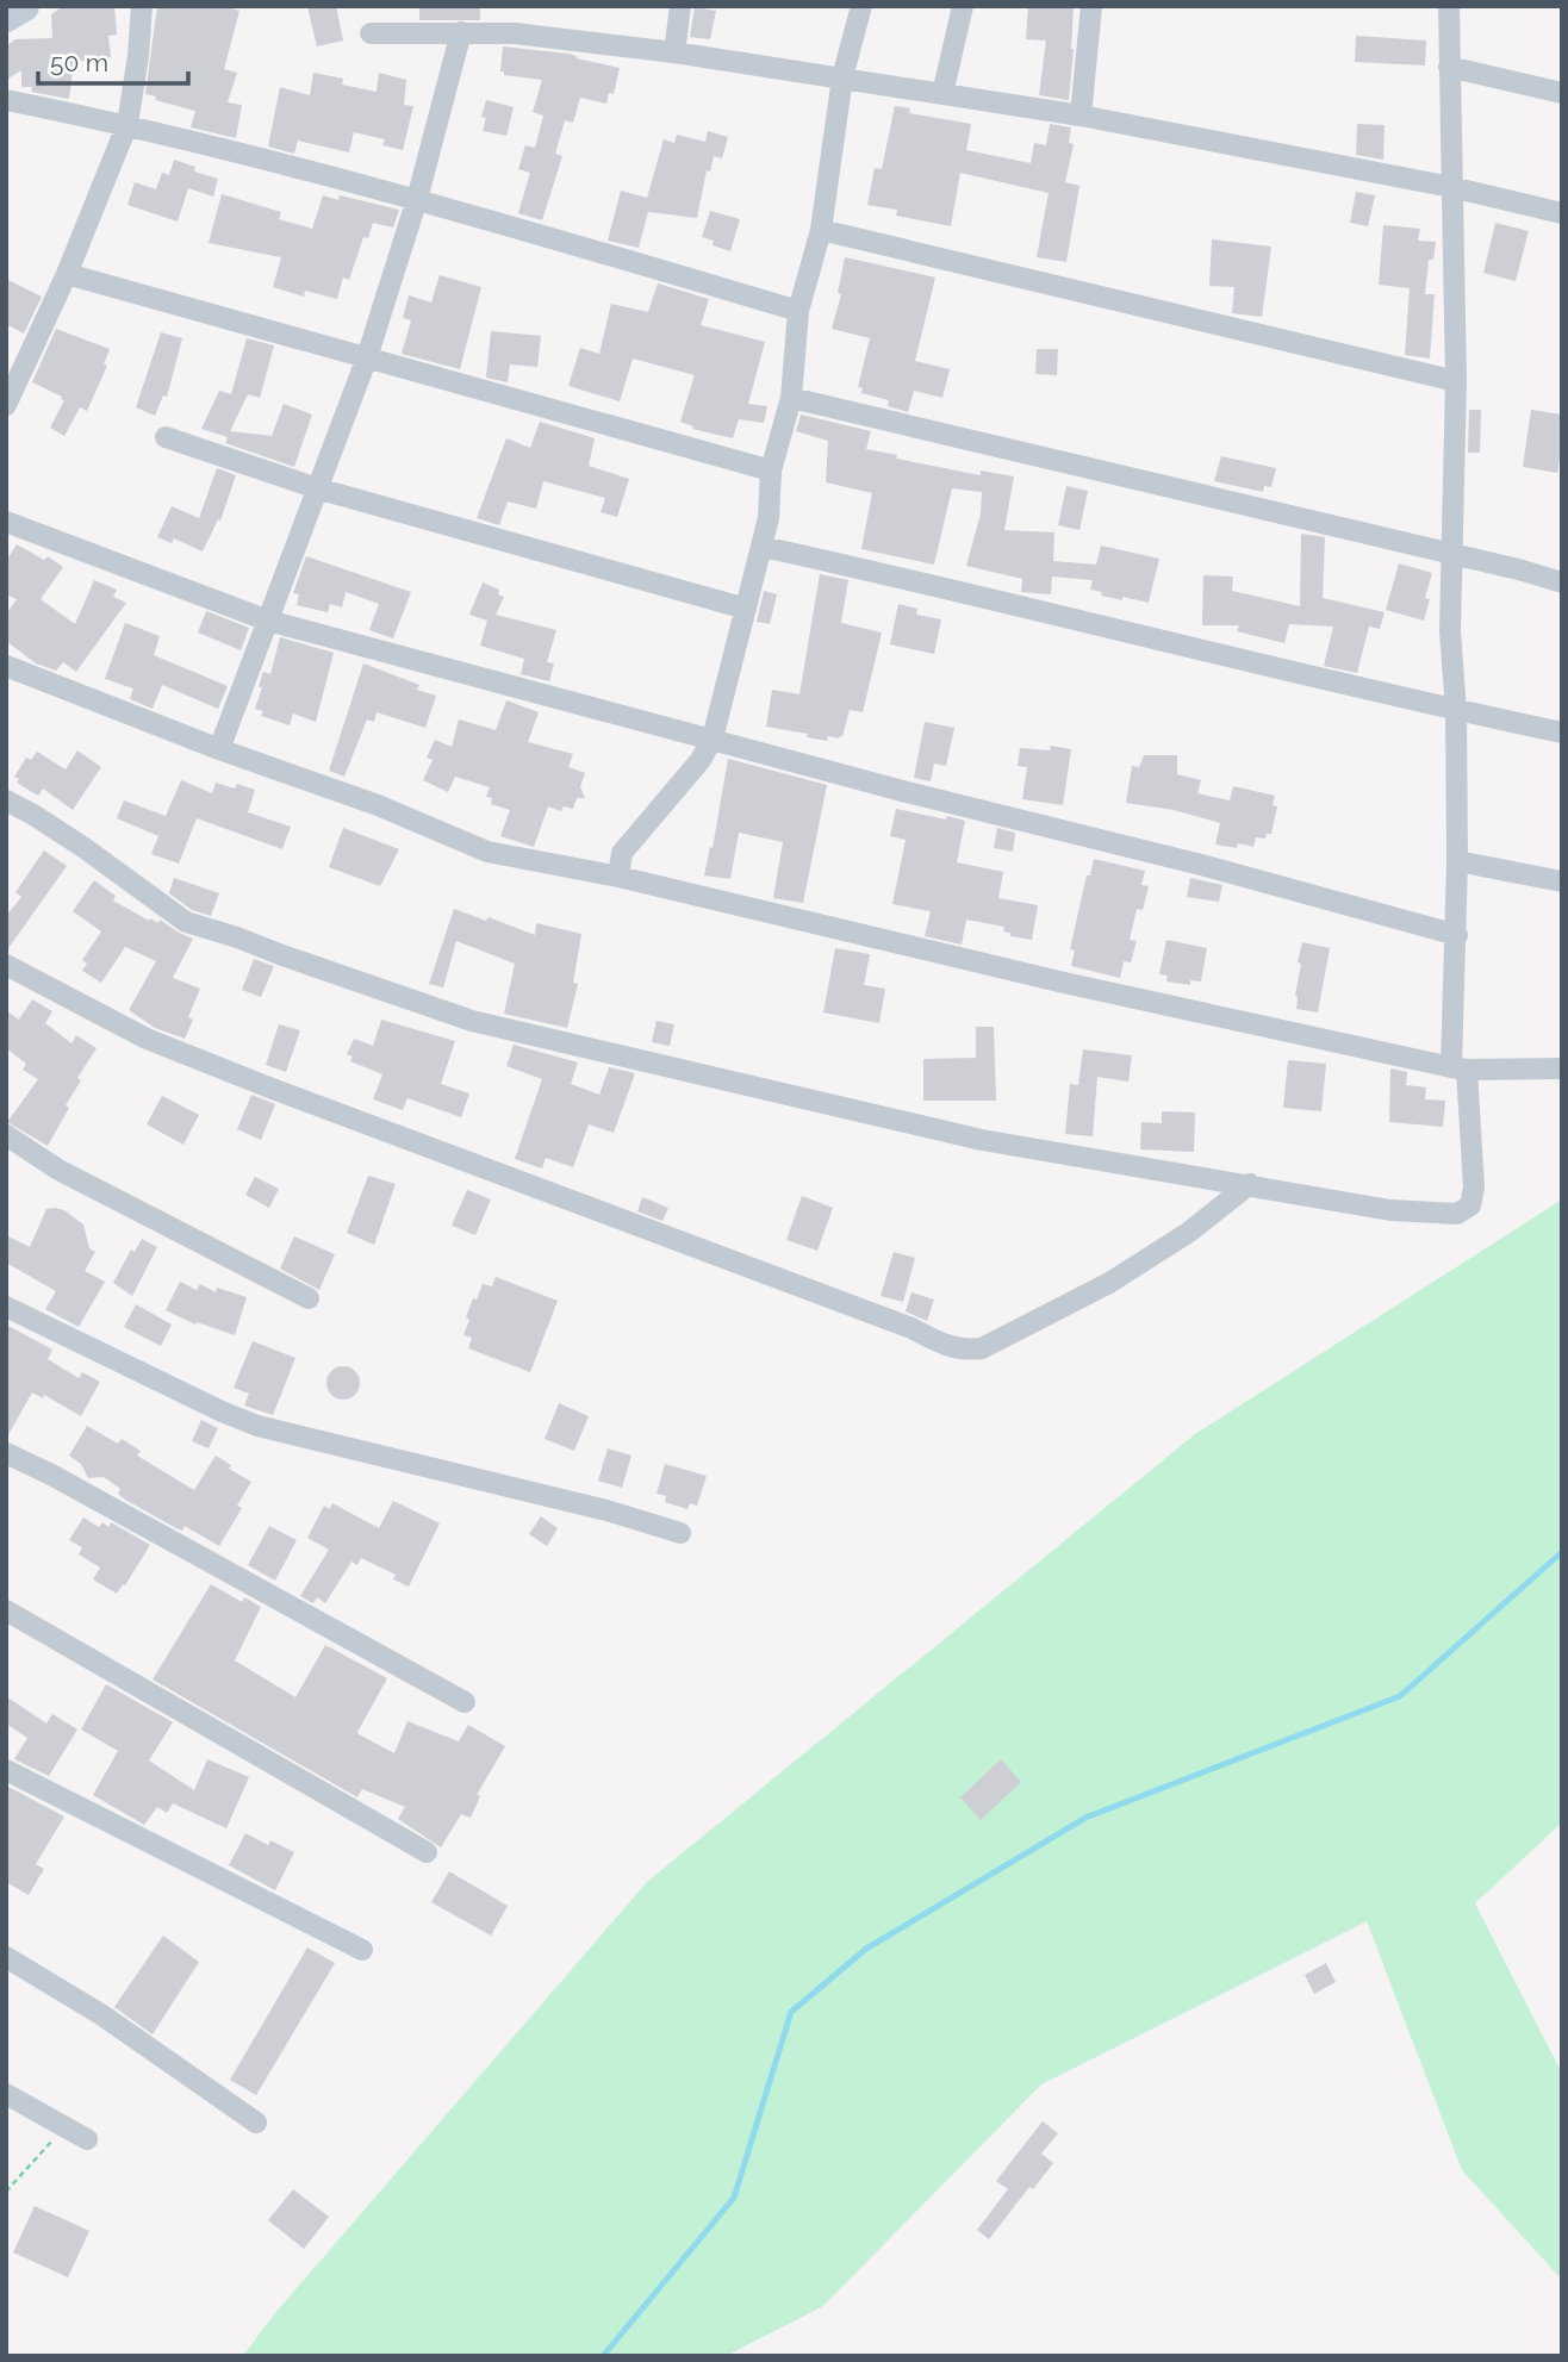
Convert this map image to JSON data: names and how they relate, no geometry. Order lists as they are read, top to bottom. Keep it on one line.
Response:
{"scale_bar":"50 m"}
